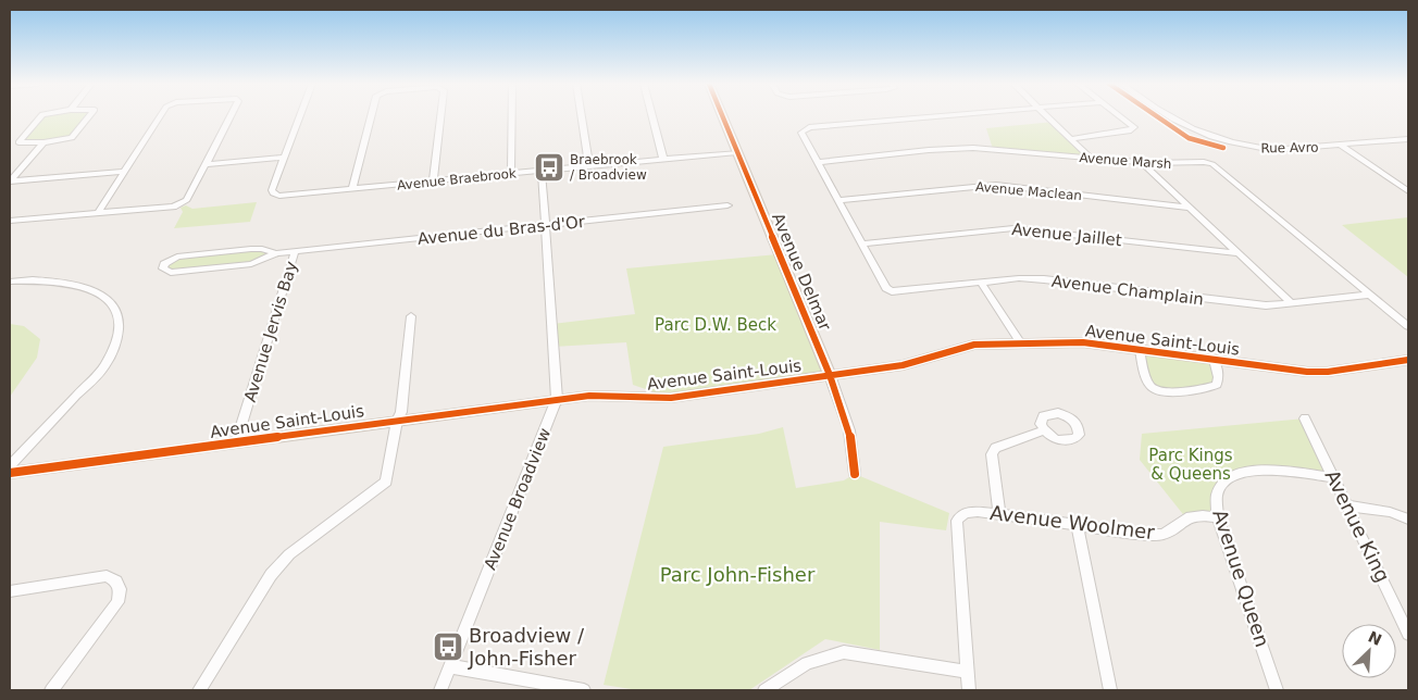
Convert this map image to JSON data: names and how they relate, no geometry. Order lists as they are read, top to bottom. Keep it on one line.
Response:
{"streets":{"street":["Rue Avro","Avenue Marsh","Avenue Braebrook","Avenue Maclean","Avenue du Bras-d'Or","Avenue Jaillet","Avenue Delmar","Avenue Champlain","Avenue Jervis Bay","Avenue Saint-Louis","Avenue Broadview","Avenue Woolmer","Avenue King","Avenue Queen"]},"crossings":[["Avenue Marsh","Avenue Champlain"],["Avenue Braebrook","Avenue Delmar"],["Avenue Braebrook","Avenue Broadview"],["Avenue du Bras-d'Or","Avenue Jervis Bay"],["Avenue du Bras-d'Or","Avenue Broadview"],["Avenue Jaillet","Avenue Champlain"],["Avenue Delmar","Avenue Saint-Louis"],["Avenue Jervis Bay","Avenue Saint-Louis"],["Avenue Saint-Louis","Avenue Broadview"],["Avenue Woolmer","Avenue Queen"],["Avenue King","Avenue Queen"]],"parks":["Parc D.W. Beck","Parc Kings & Queens","Parc John-Fisher"],"places":{"bus stop":["Braebrook / Broadview","Broadview / John-Fisher"]},"north":"top right"}
